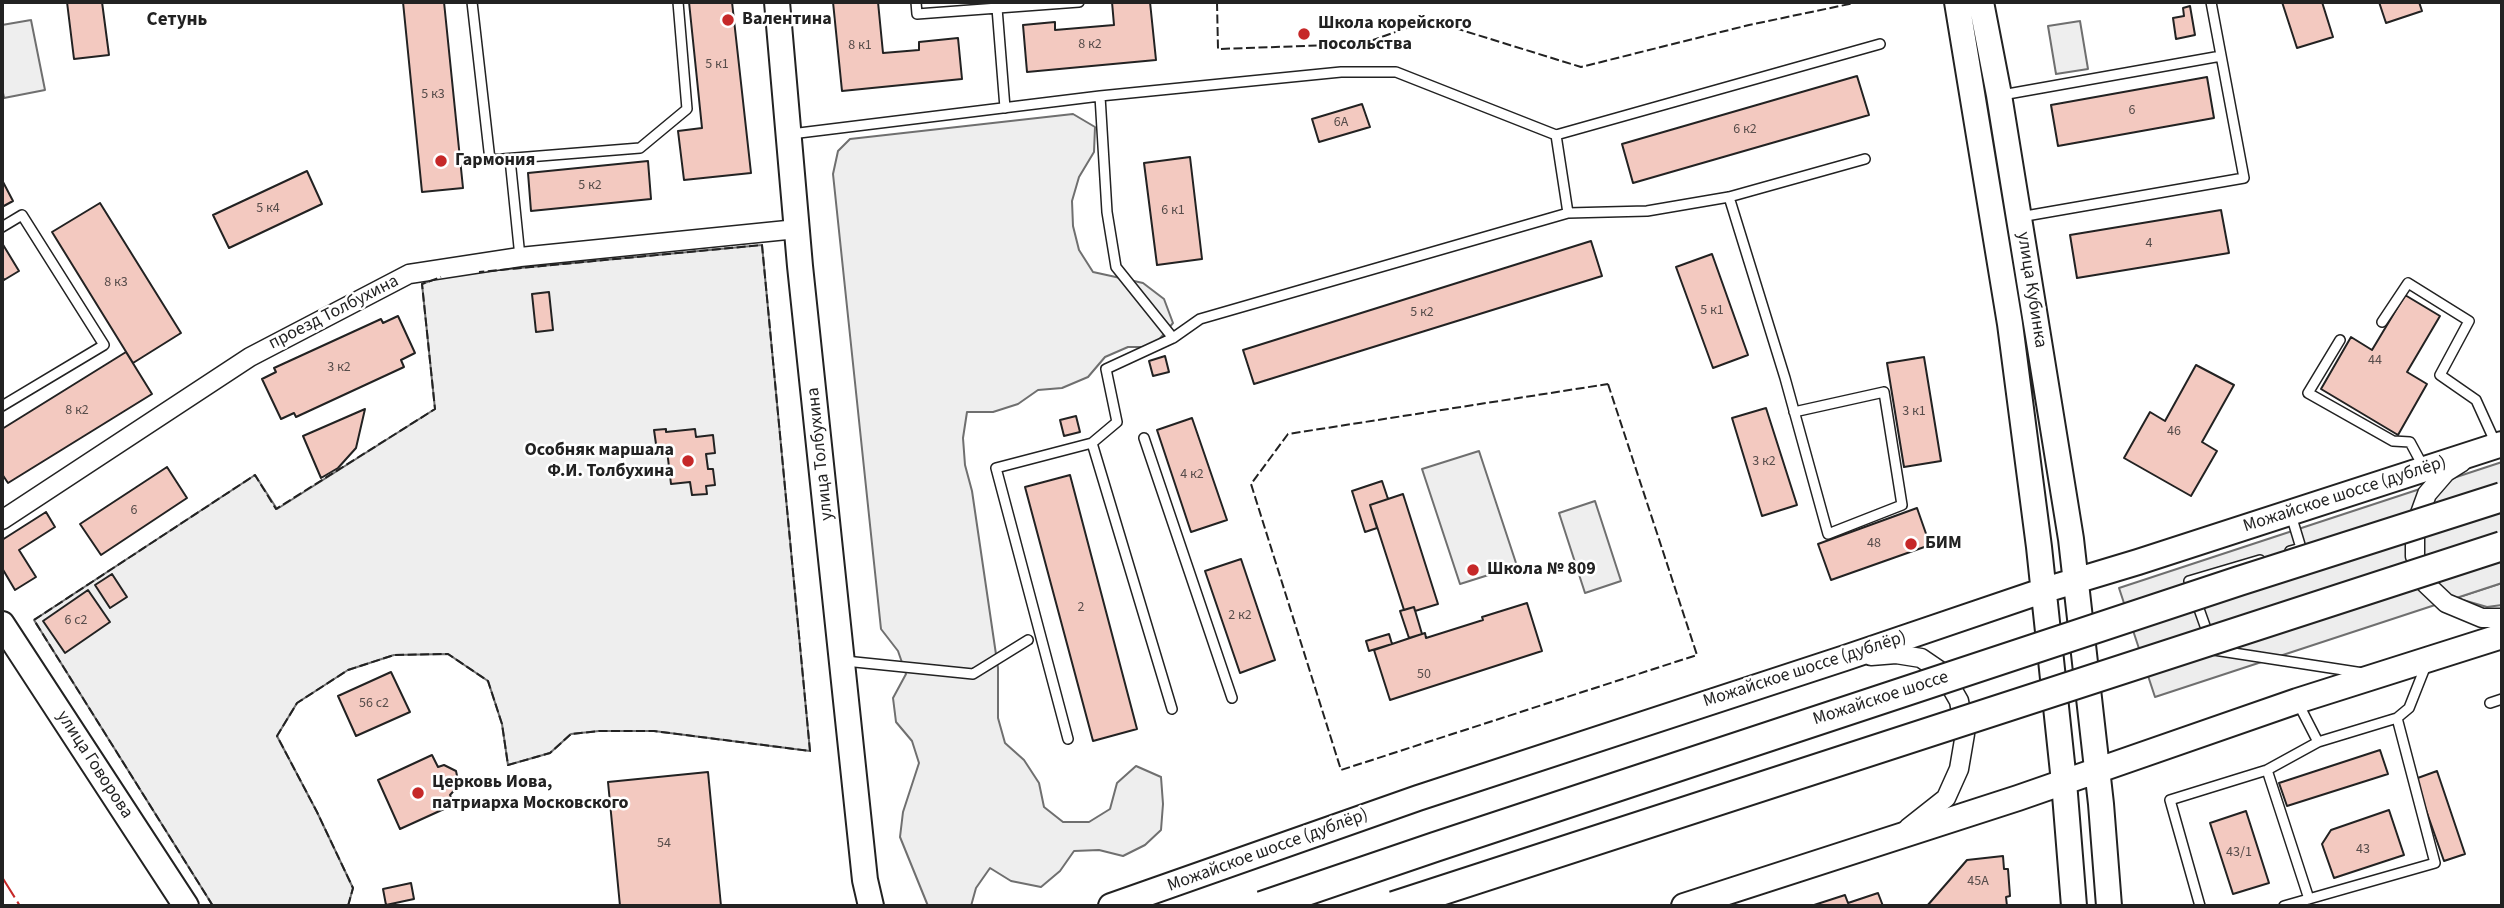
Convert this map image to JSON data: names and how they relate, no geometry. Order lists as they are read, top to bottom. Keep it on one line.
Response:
{"streets":{"main road":["улица Кубинка","улица Толбухина","Можайское шоссе (дублёр)","Можайское шоссе","улица Говорова"],"street":["проезд Толбухина"]},"crossings":[["улица Кубинка","Можайское шоссе (дублёр)"],["проезд Толбухина","улица Толбухина"]],"districts":["Сетунь"],"places":["Валентина","Школа корейского посольства","Гармония","Особняк маршала Ф.И. Толбухина","БИМ","Школа № 809","Церковь Иова, патриарха Московского"],"house_numbers":["8 к2","8 к1","5 к1","5 к3","6","6А","6 к2","5 к2","5 к4","6 к1","4","8 к3","5 к1","5 к2","44","3 к2","8 к2","3 к1","46","3 к2","4 к2","6","48","2","2 к2","6 с2","50","56 с2","54","43","43/1","45А"]}
